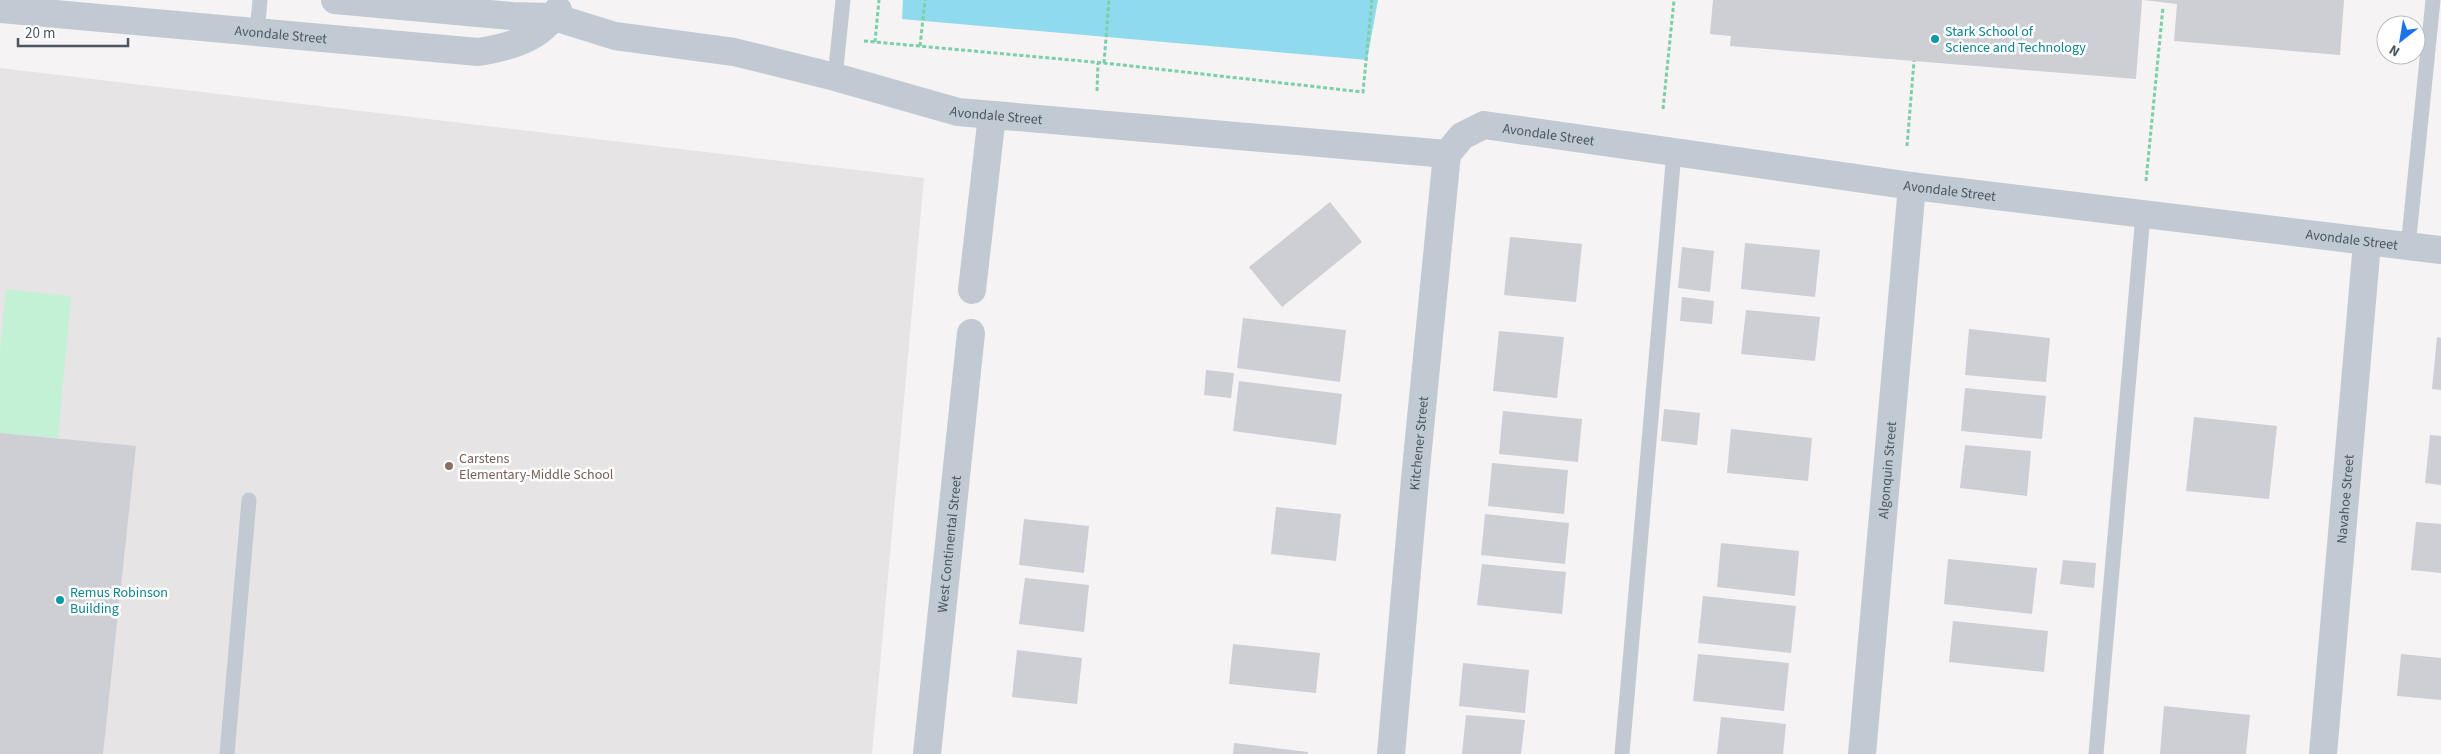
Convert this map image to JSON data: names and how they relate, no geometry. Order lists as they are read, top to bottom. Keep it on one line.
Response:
{"streets":{"street":["Avondale Street","Kitchener Street","Algonquin Street","Navahoe Street","West Continental Street"]},"crossings":[["Avondale Street","Kitchener Street"],["Avondale Street","Algonquin Street"],["Avondale Street","Navahoe Street"]],"places":["Stark School of Science and Technology","Carstens Elementary-Middle School","Remus Robinson Building"],"scale_bar":"20 m","north":"bottom left"}
